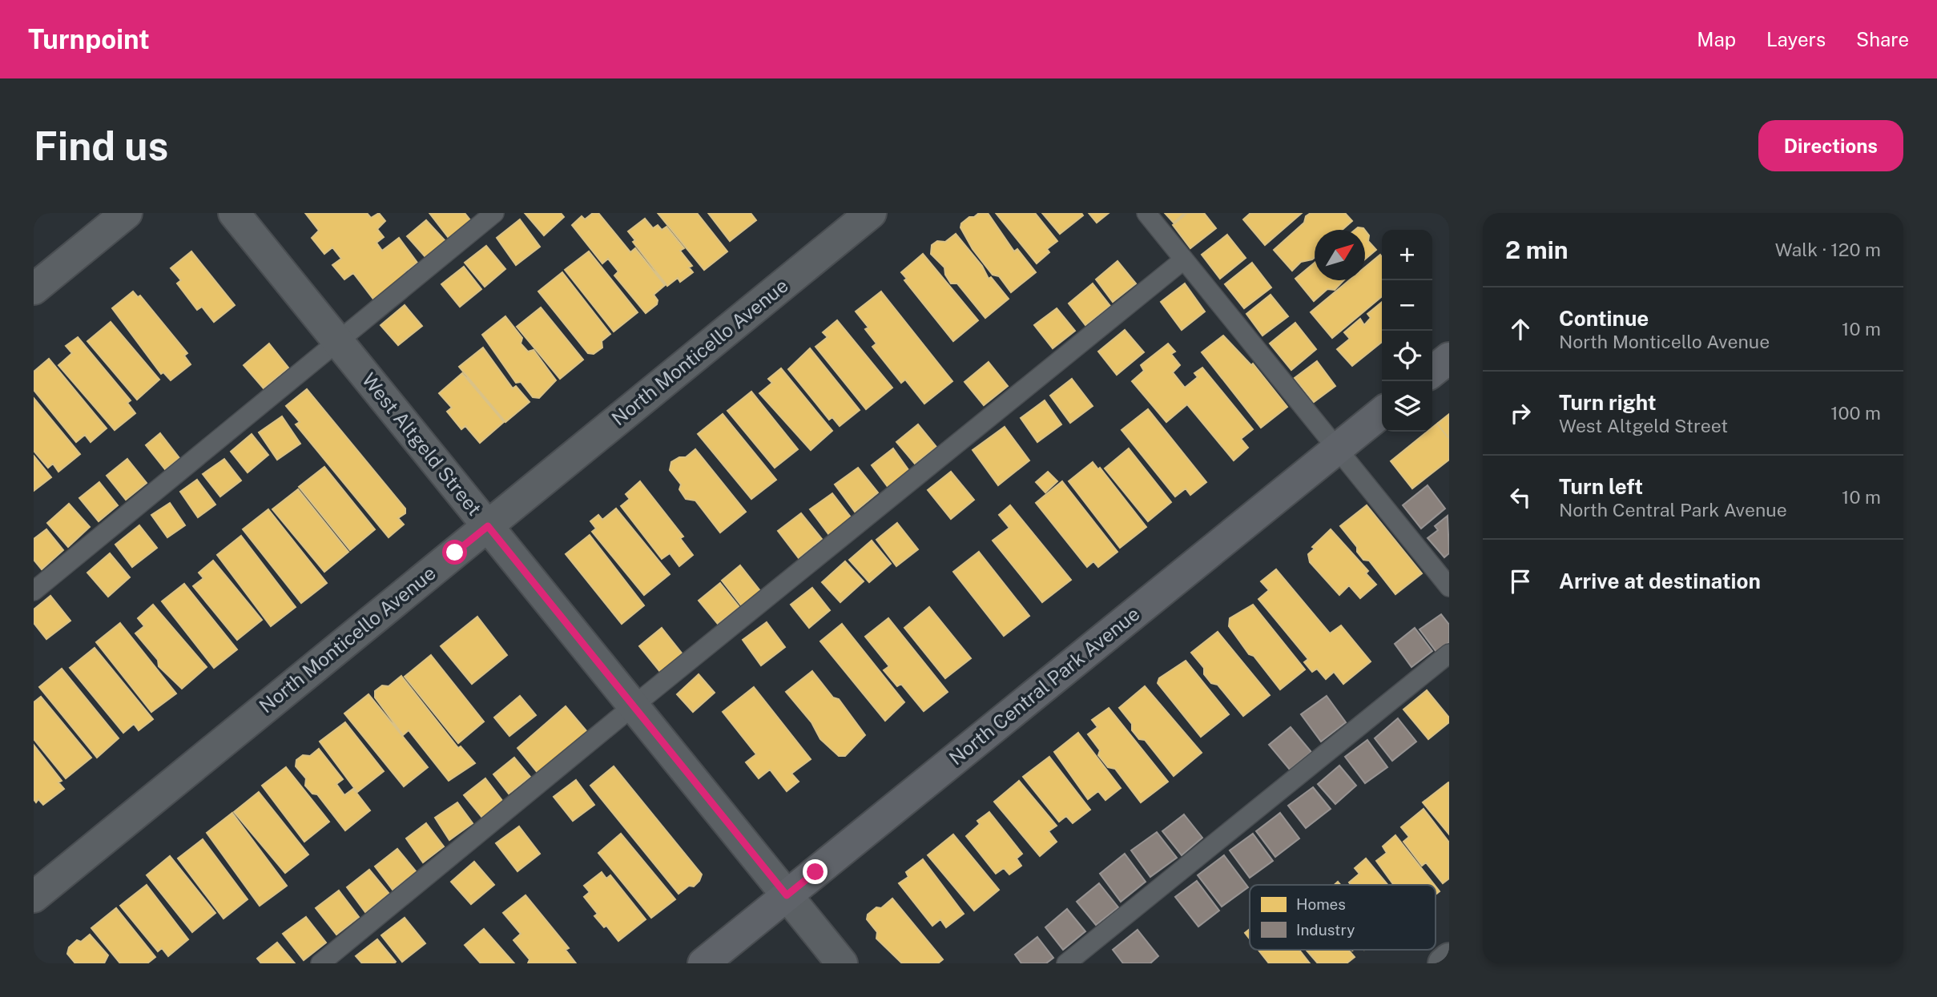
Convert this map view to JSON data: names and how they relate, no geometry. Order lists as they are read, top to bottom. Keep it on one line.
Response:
{"streets":{"street":["North Monticello Avenue","West Altgeld Street","North Central Park Avenue"]},"crossings":[["North Monticello Avenue","West Altgeld Street"],["West Altgeld Street","North Central Park Avenue"]],"legend":["Homes","Industry"],"north":"top right","page":{"header":"Turnpoint","nav":["Map","Layers","Share"],"buttons":"Directions","title":"Find us","heading":["2 min","Walk · 120 m"],"map_buttons":["+","−"],"list":[["Continue","North Monticello Avenue","10 m"],["Turn right","West Altgeld Street","100 m"],["Turn left","North Central Park Avenue","10 m"],"Arrive at destination"]}}
